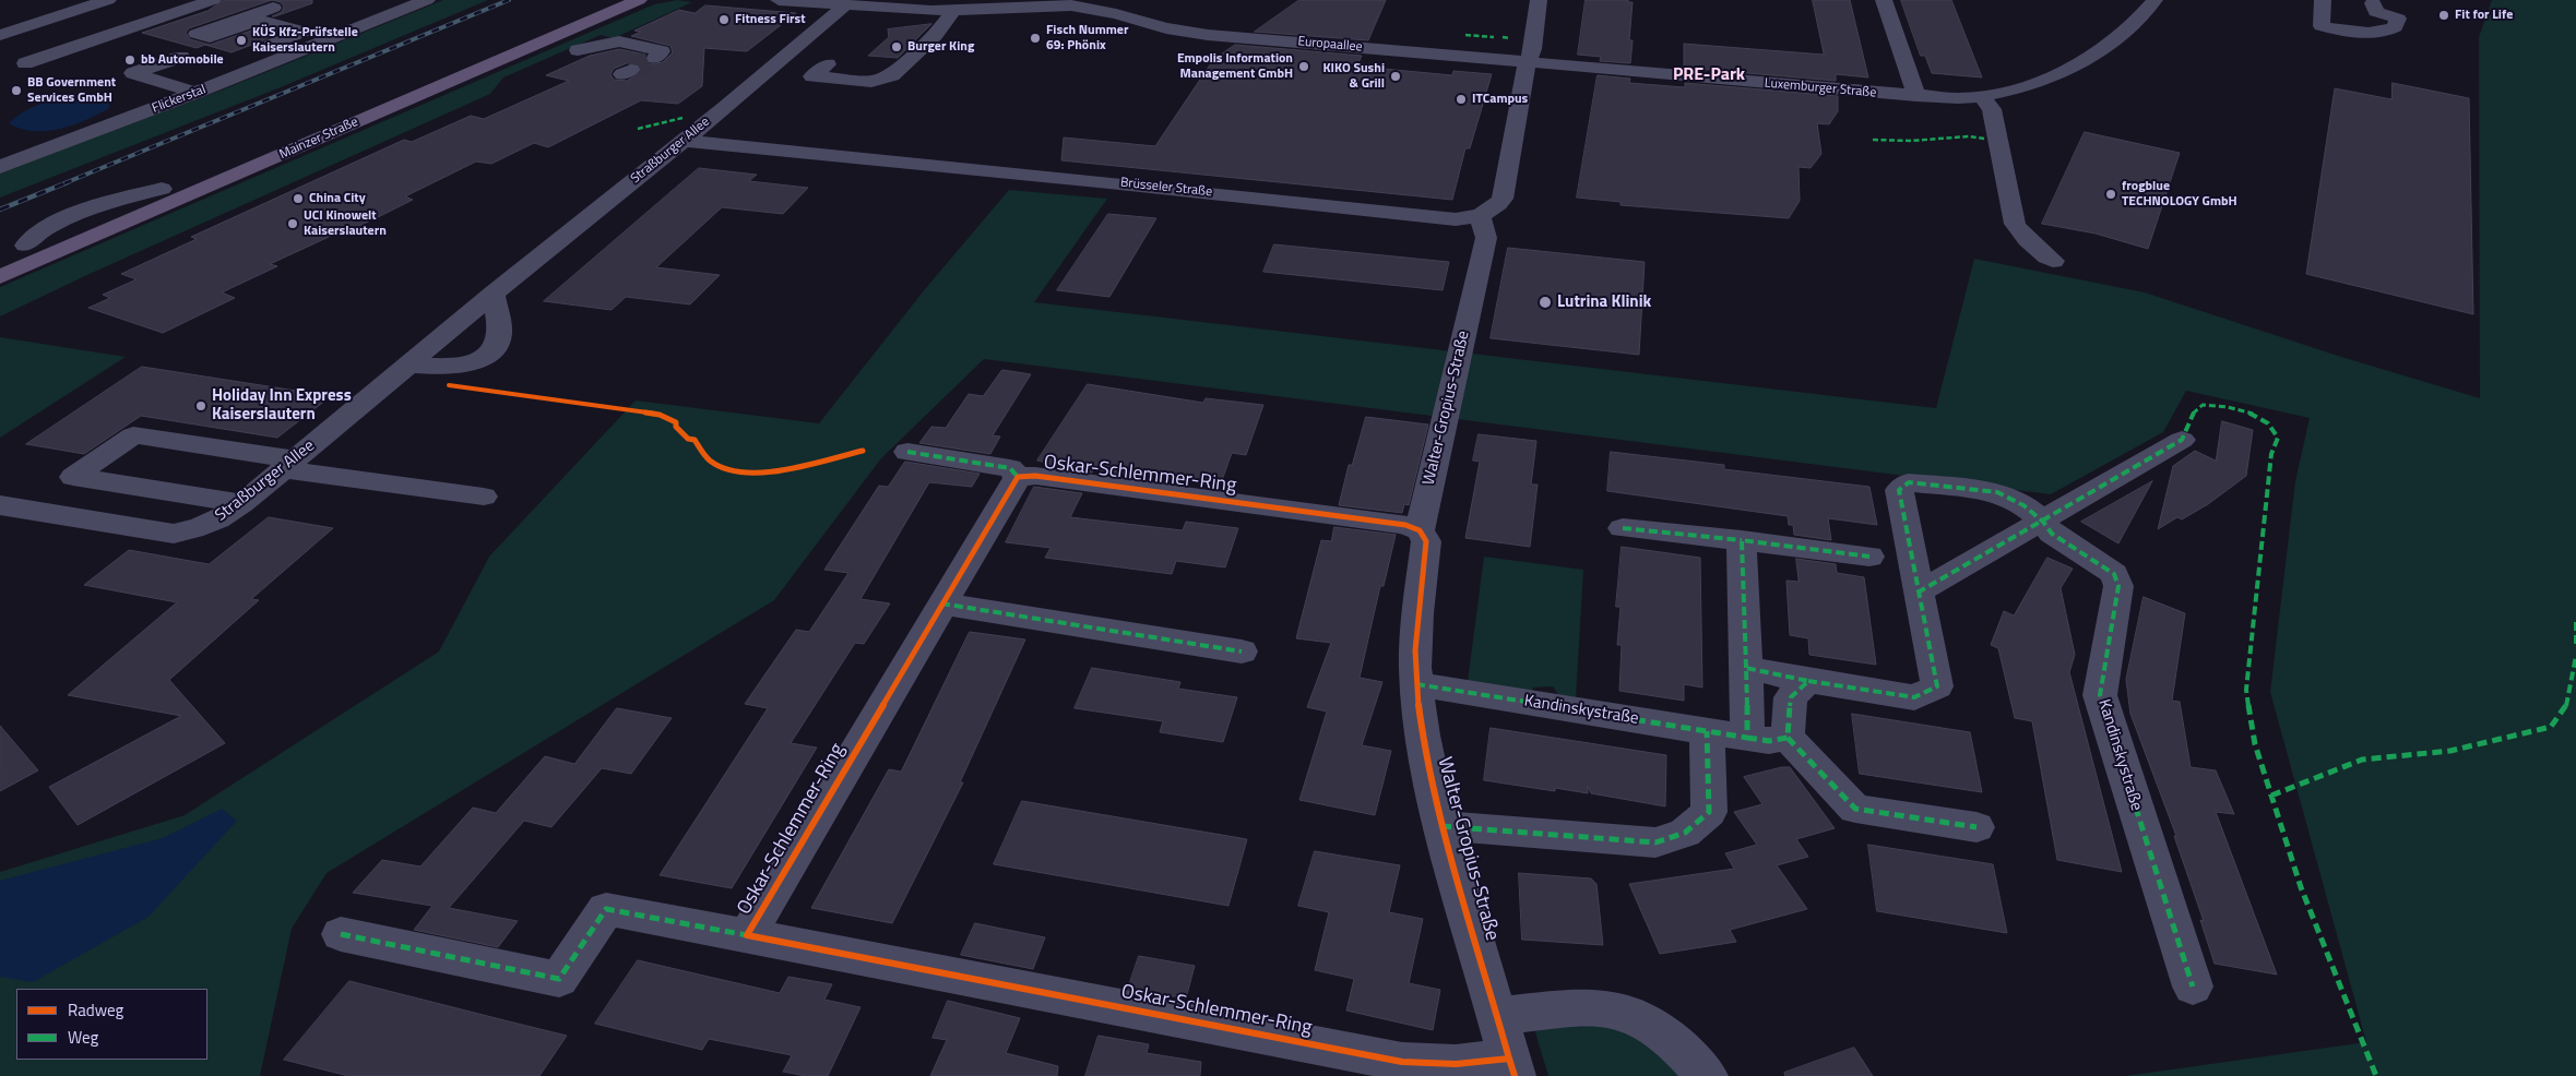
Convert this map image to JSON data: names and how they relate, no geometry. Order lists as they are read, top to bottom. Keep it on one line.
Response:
{"streets":{"main road":["Mainzer Straße"],"street":["Europaallee","Luxemburger Straße","Flickerstal","Straßburger Allee","Brüsseler Straße","Walter-Gropius-Straße","Oskar-Schlemmer-Ring","Kandinskystraße"]},"crossings":[["Europaallee","Luxemburger Straße"],["Europaallee","Straßburger Allee"],["Straßburger Allee","Brüsseler Straße"],["Brüsseler Straße","Walter-Gropius-Straße"],["Walter-Gropius-Straße","Oskar-Schlemmer-Ring"],["Walter-Gropius-Straße","Kandinskystraße"]],"districts":["PRE-Park"],"places":["Fit for Life","Fitness First","Fisch Nummer 69: Phönix","KÜS Kfz-Prüfstelle Kaiserslautern","Burger King","bb Automobile","Empolis Information Management GmbH","KIKO Sushi & Grill","BB Government Services GmbH","ITCampus","frogblue TECHNOLOGY GmbH","China City","UCI Kinowelt Kaiserslautern","Lutrina Klinik","Holiday Inn Express Kaiserslautern"],"legend":["Radweg","Weg"]}
